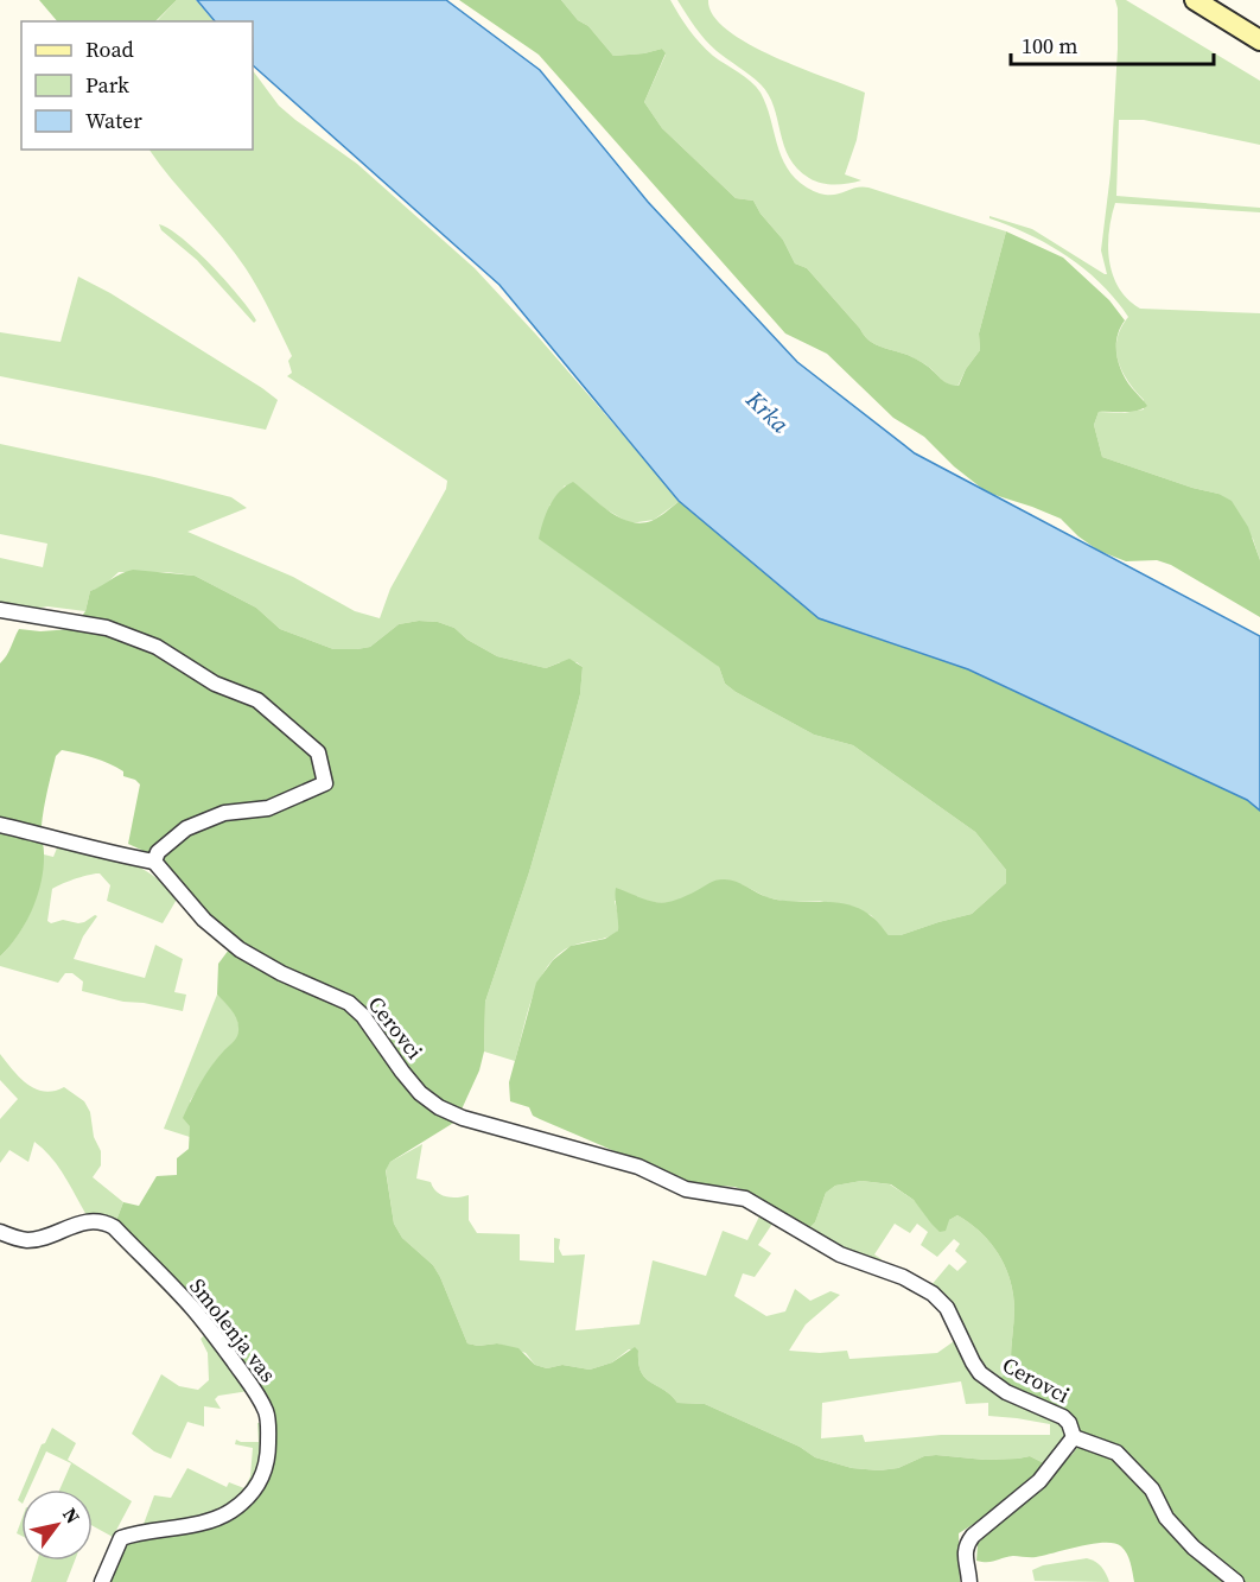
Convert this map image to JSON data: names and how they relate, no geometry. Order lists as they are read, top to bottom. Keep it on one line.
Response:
{"streets":{"street":["Cerovci","Smolenja vas"]},"water":["Krka"],"legend":["Road","Park","Water"],"scale_bar":"100 m","north":"top right"}
